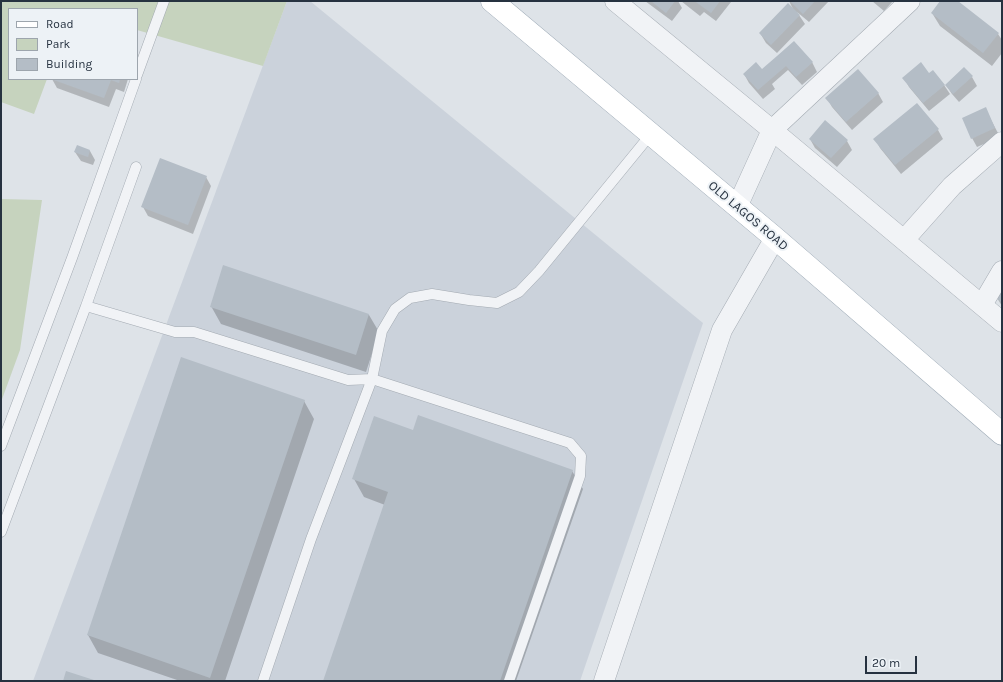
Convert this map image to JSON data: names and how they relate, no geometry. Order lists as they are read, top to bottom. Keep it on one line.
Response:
{"streets":{"main road":["OLD LAGOS ROAD"]},"legend":["Road","Park","Building"],"scale_bar":"20 m"}
